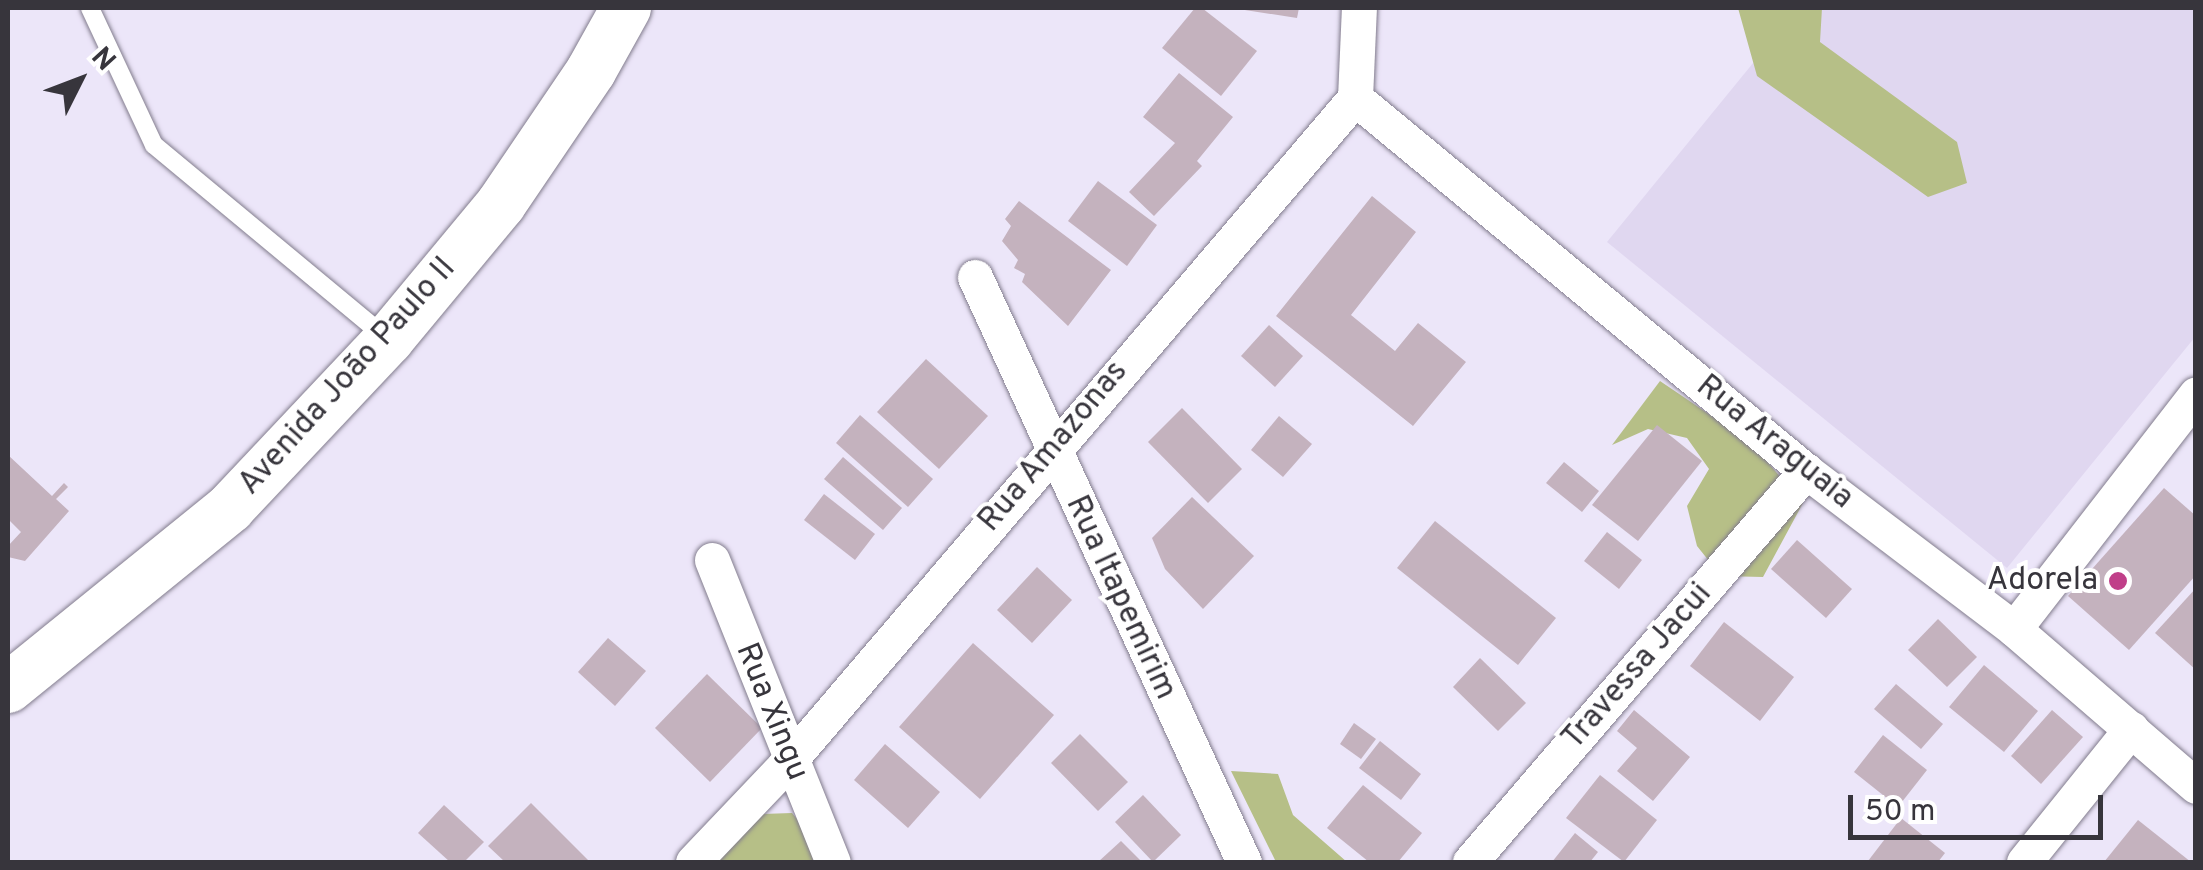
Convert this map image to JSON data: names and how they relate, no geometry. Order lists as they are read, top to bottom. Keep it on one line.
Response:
{"streets":{"main road":["Avenida João Paulo II"],"street":["Rua Araguaia","Rua Amazonas","Rua Itapemirim","Travessa Jacui","Rua Xingu"]},"crossings":[["Rua Araguaia","Rua Amazonas"],["Rua Araguaia","Travessa Jacui"],["Rua Amazonas","Rua Itapemirim"],["Rua Amazonas","Rua Xingu"]],"places":["Adorela"],"scale_bar":"50 m","north":"top right"}
